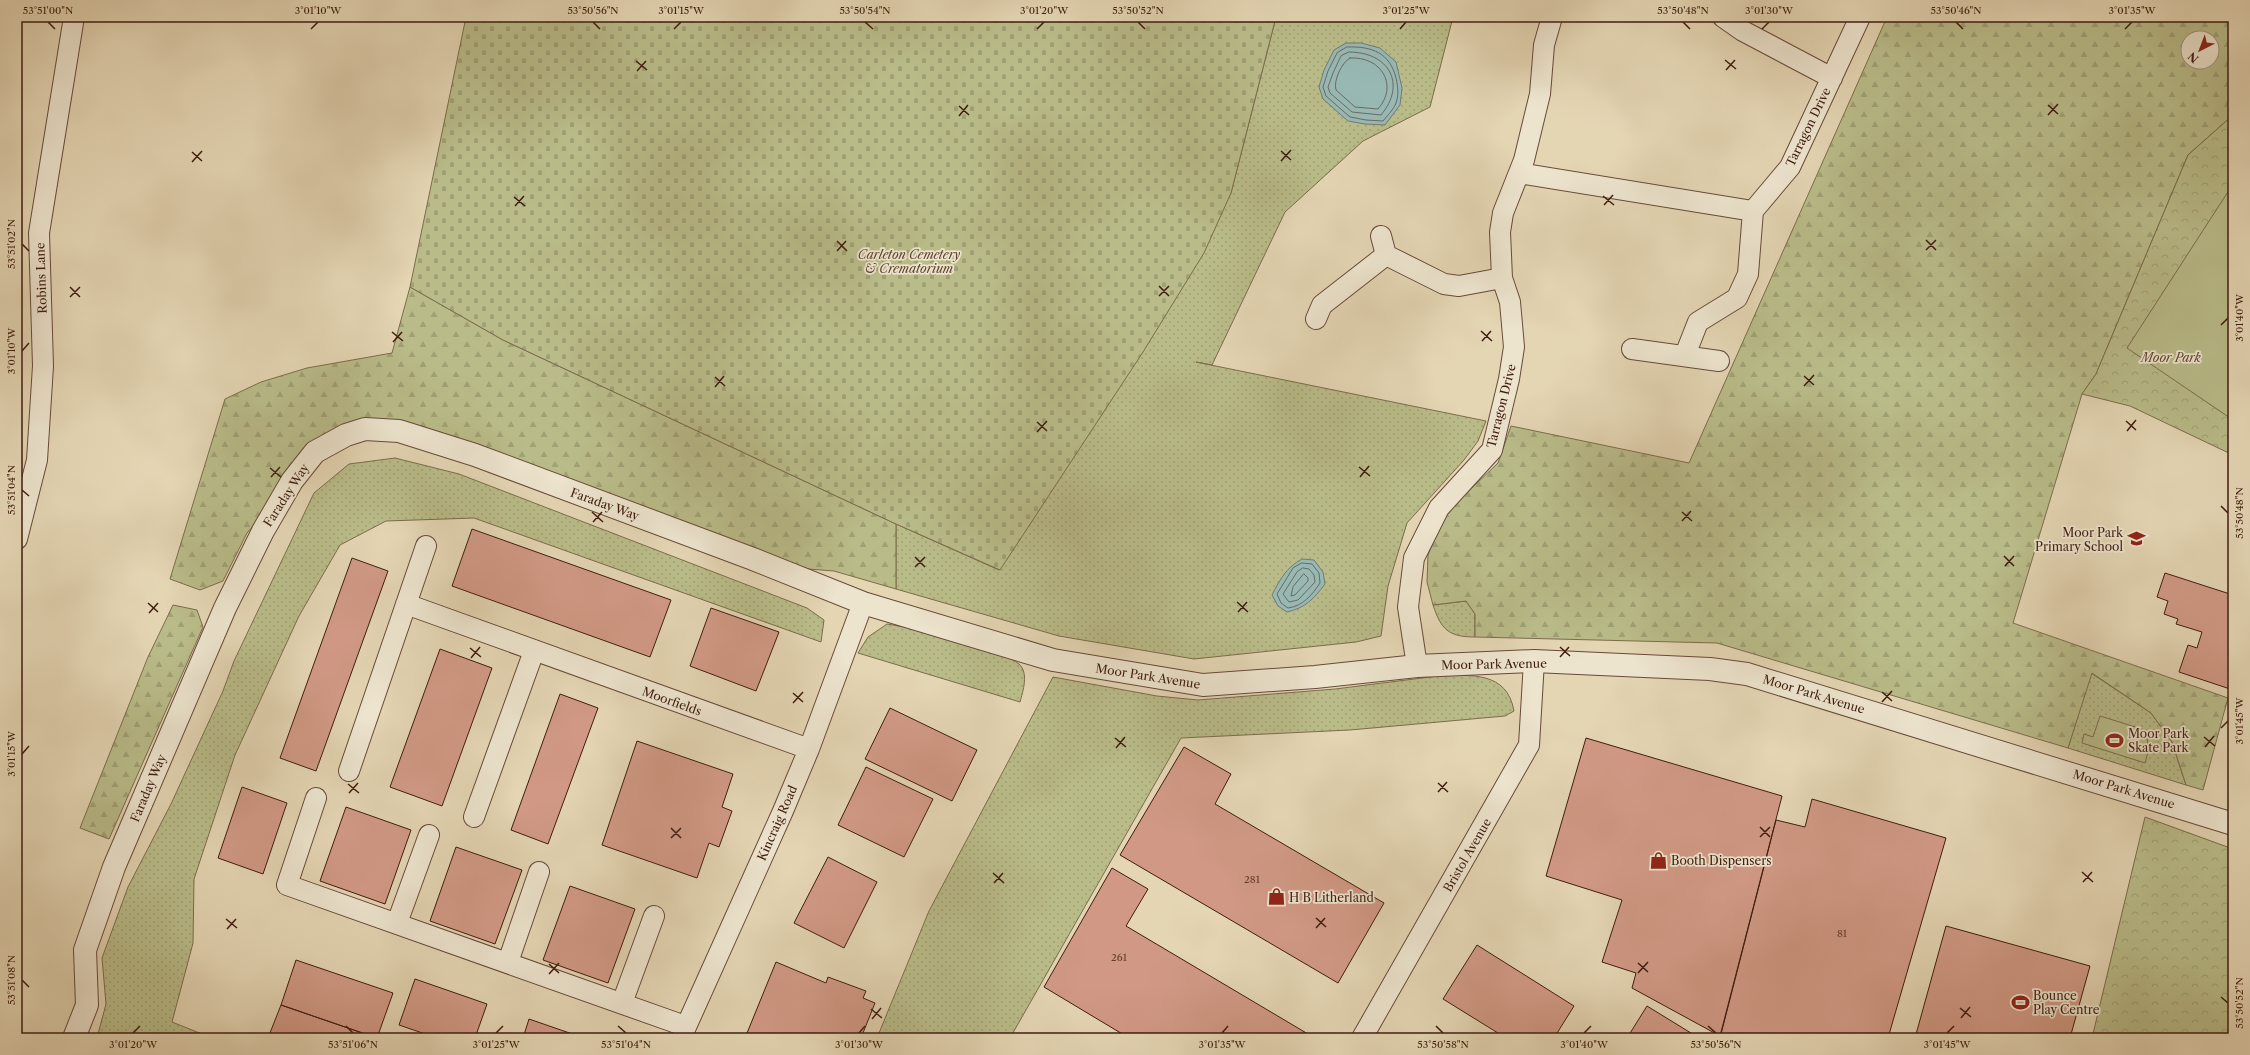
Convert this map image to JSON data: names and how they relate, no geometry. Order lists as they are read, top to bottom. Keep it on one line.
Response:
{"streets":{"street":["Tarragon Drive","Robins Lane","Faraday Way","Moor Park Avenue","Moorfields","Kincraig Road","Bristol Avenue"]},"crossings":[["Tarragon Drive","Moor Park Avenue"],["Faraday Way","Moor Park Avenue"],["Faraday Way","Kincraig Road"],["Moor Park Avenue","Kincraig Road"],["Moor Park Avenue","Bristol Avenue"],["Moorfields","Kincraig Road"]],"parks":["Carleton Cemetery & Crematorium","Moor Park"],"places":{"school or university":["Moor Park Primary School"],"sports":["Moor Park Skate Park","Bounce Play Centre"],"shop":["Booth Dispensers","H B Litherland"]},"house_numbers":["281","81","261"],"north":"bottom left","coordinates":["53°51'00\"N","3°01'10\"W","53°50'56\"N","3°01'15\"W","53°50'54\"N","3°01'20\"W","53°50'52\"N","3°01'25\"W","53°50'48\"N","3°01'30\"W","53°50'46\"N","3°01'35\"W","53°51'02\"N","3°01'40\"W","53°51'04\"N","3°01'45\"W","53°51'08\"N","53°51'06\"N","53°50'58\"N"]}
